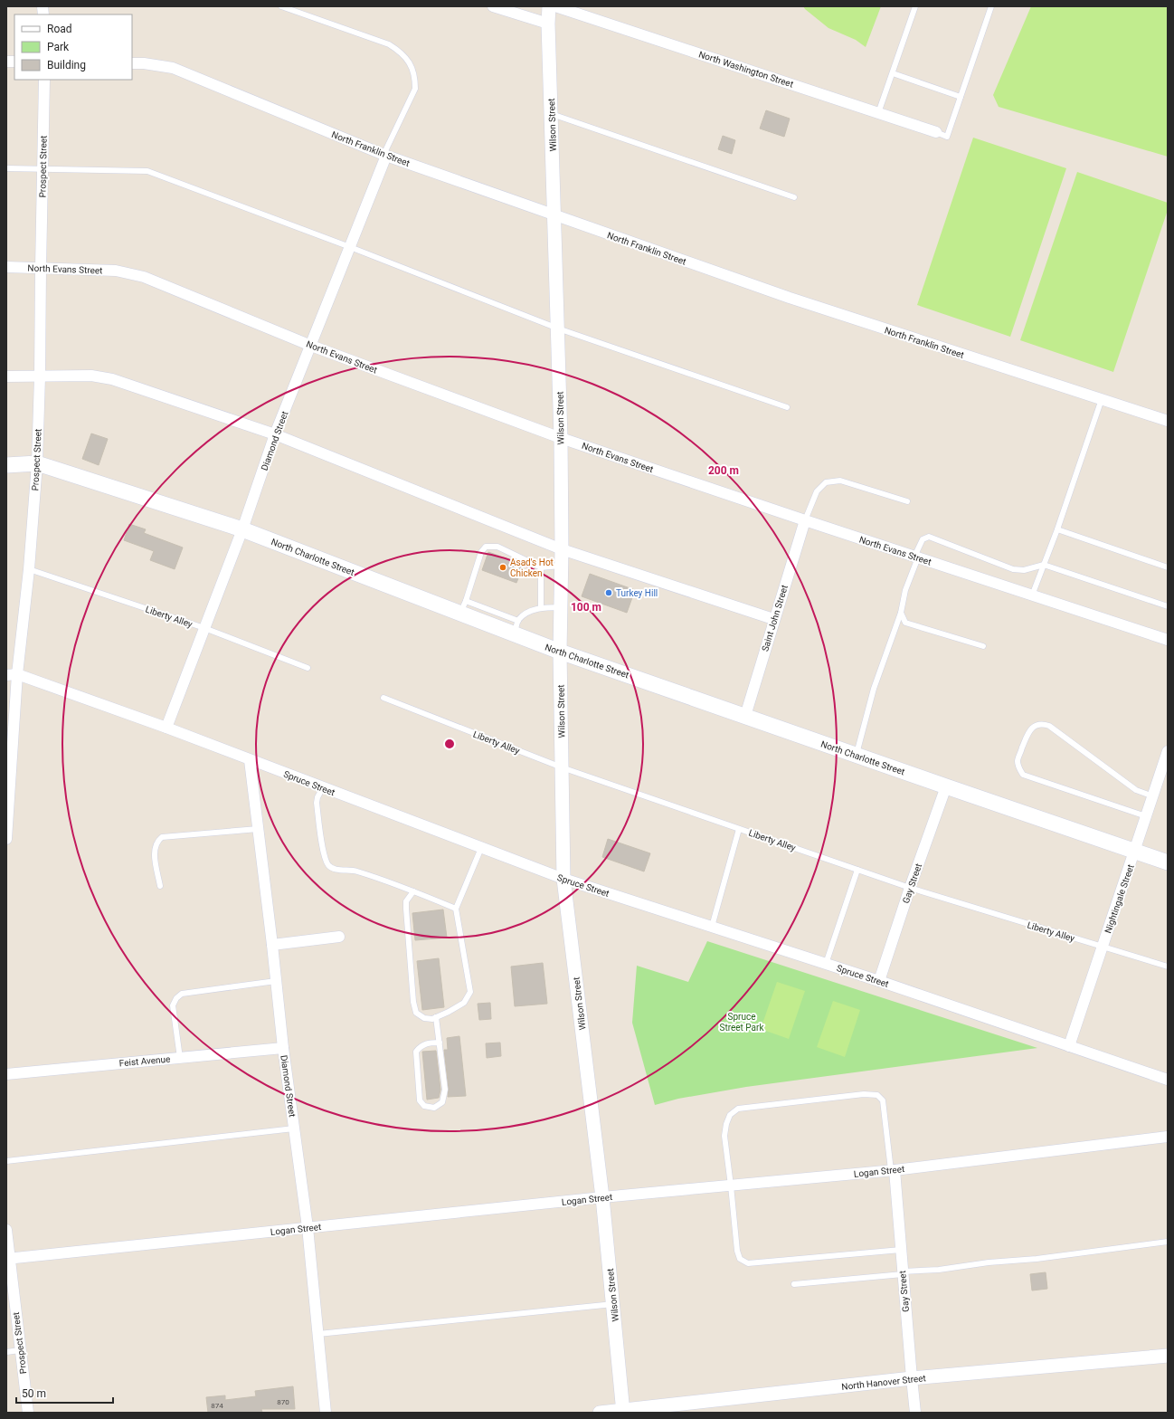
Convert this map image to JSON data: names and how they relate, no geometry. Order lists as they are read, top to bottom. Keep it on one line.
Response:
{"streets":{"main road":["North Charlotte Street"],"street":["North Washington Street","Wilson Street","North Franklin Street","Prospect Street","North Evans Street","Diamond Street","Saint John Street","Spruce Street","Gay Street","Nightingale Street","Feist Avenue","Logan Street","North Hanover Street"],"lane":["Liberty Alley"]},"crossings":[["Wilson Street","North Franklin Street"],["Wilson Street","North Evans Street"],["Wilson Street","North Charlotte Street"],["Wilson Street","Liberty Alley"],["Wilson Street","Spruce Street"],["Wilson Street","Logan Street"],["Wilson Street","North Hanover Street"],["North Franklin Street","Diamond Street"],["Prospect Street","North Evans Street"],["Prospect Street","North Charlotte Street"],["Prospect Street","Liberty Alley"],["Prospect Street","Spruce Street"],["Prospect Street","Logan Street"],["North Evans Street","Diamond Street"],["North Evans Street","Saint John Street"],["Diamond Street","North Charlotte Street"],["Diamond Street","Liberty Alley"],["Diamond Street","Spruce Street"],["Diamond Street","Feist Avenue"],["Diamond Street","Logan Street"],["North Charlotte Street","Saint John Street"],["North Charlotte Street","Gay Street"],["North Charlotte Street","Nightingale Street"],["Liberty Alley","Gay Street"],["Liberty Alley","Nightingale Street"],["Spruce Street","Gay Street"],["Spruce Street","Nightingale Street"],["Gay Street","Logan Street"],["Gay Street","North Hanover Street"]],"parks":["Spruce Street Park"],"places":["Asad's Hot Chicken","Turkey Hill"],"house_numbers":["870","874"],"legend":["Road","Park","Building"],"scale_bar":"50 m","rings":["200 m","100 m"]}
